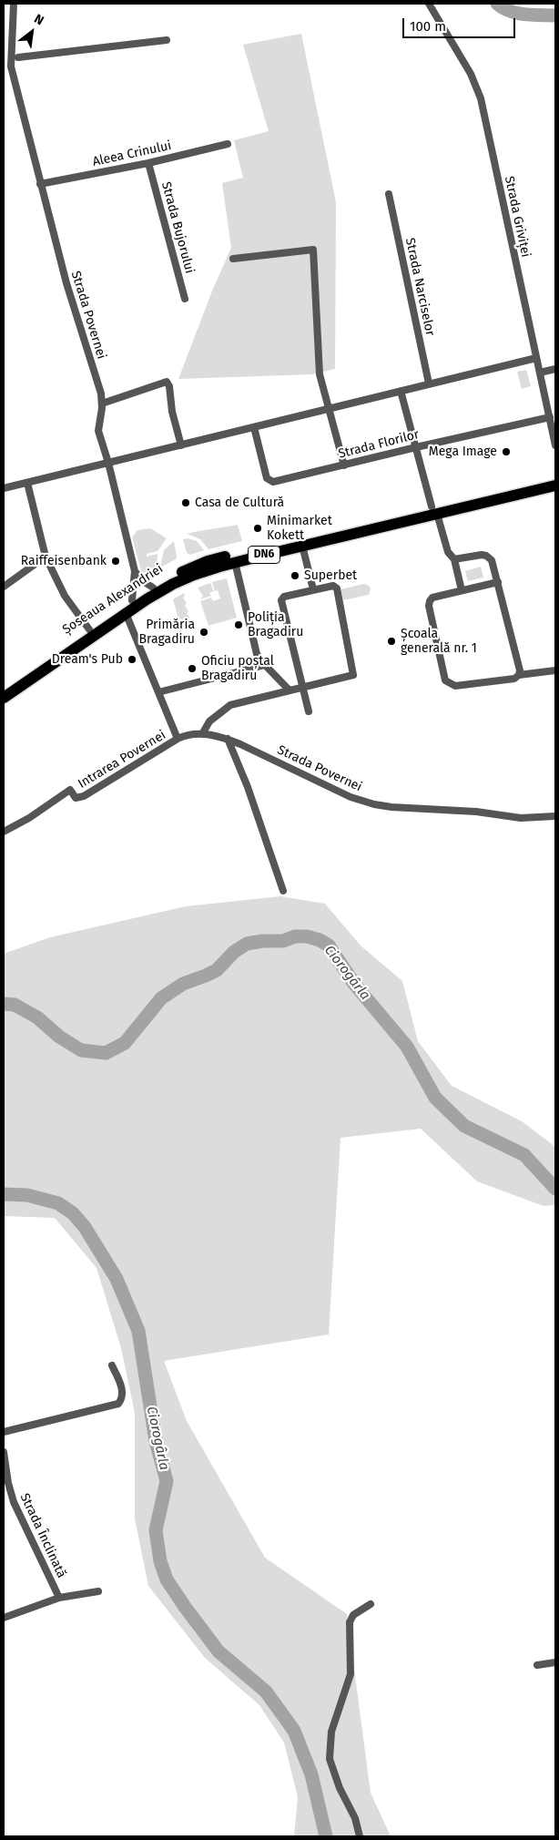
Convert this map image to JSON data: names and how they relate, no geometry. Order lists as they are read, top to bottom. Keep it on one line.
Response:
{"streets":{"highway":["DN6","Șoseaua Alexandriei"],"street":["Aleea Crinului","Strada Griviței","Strada Bujorului","Strada Narciselor","Strada Povernei","Strada Florilor","Intrarea Povernei","Strada Înclinată"]},"crossings":[["Aleea Crinului","Strada Bujorului"],["Aleea Crinului","Strada Povernei"],["Strada Griviței","Strada Florilor"],["Strada Povernei","Intrarea Povernei"]],"water":["Ciorogârla"],"places":["Mega Image","Casa de Cultură","Minimarket Kokett","Raiffeisenbank","Superbet","Poliția Bragadiru","Primăria Bragadiru","Școala generală nr. 1","Dream's Pub","Oficiu poștal Bragadiru"],"scale_bar":"100 m","north":"top right"}
